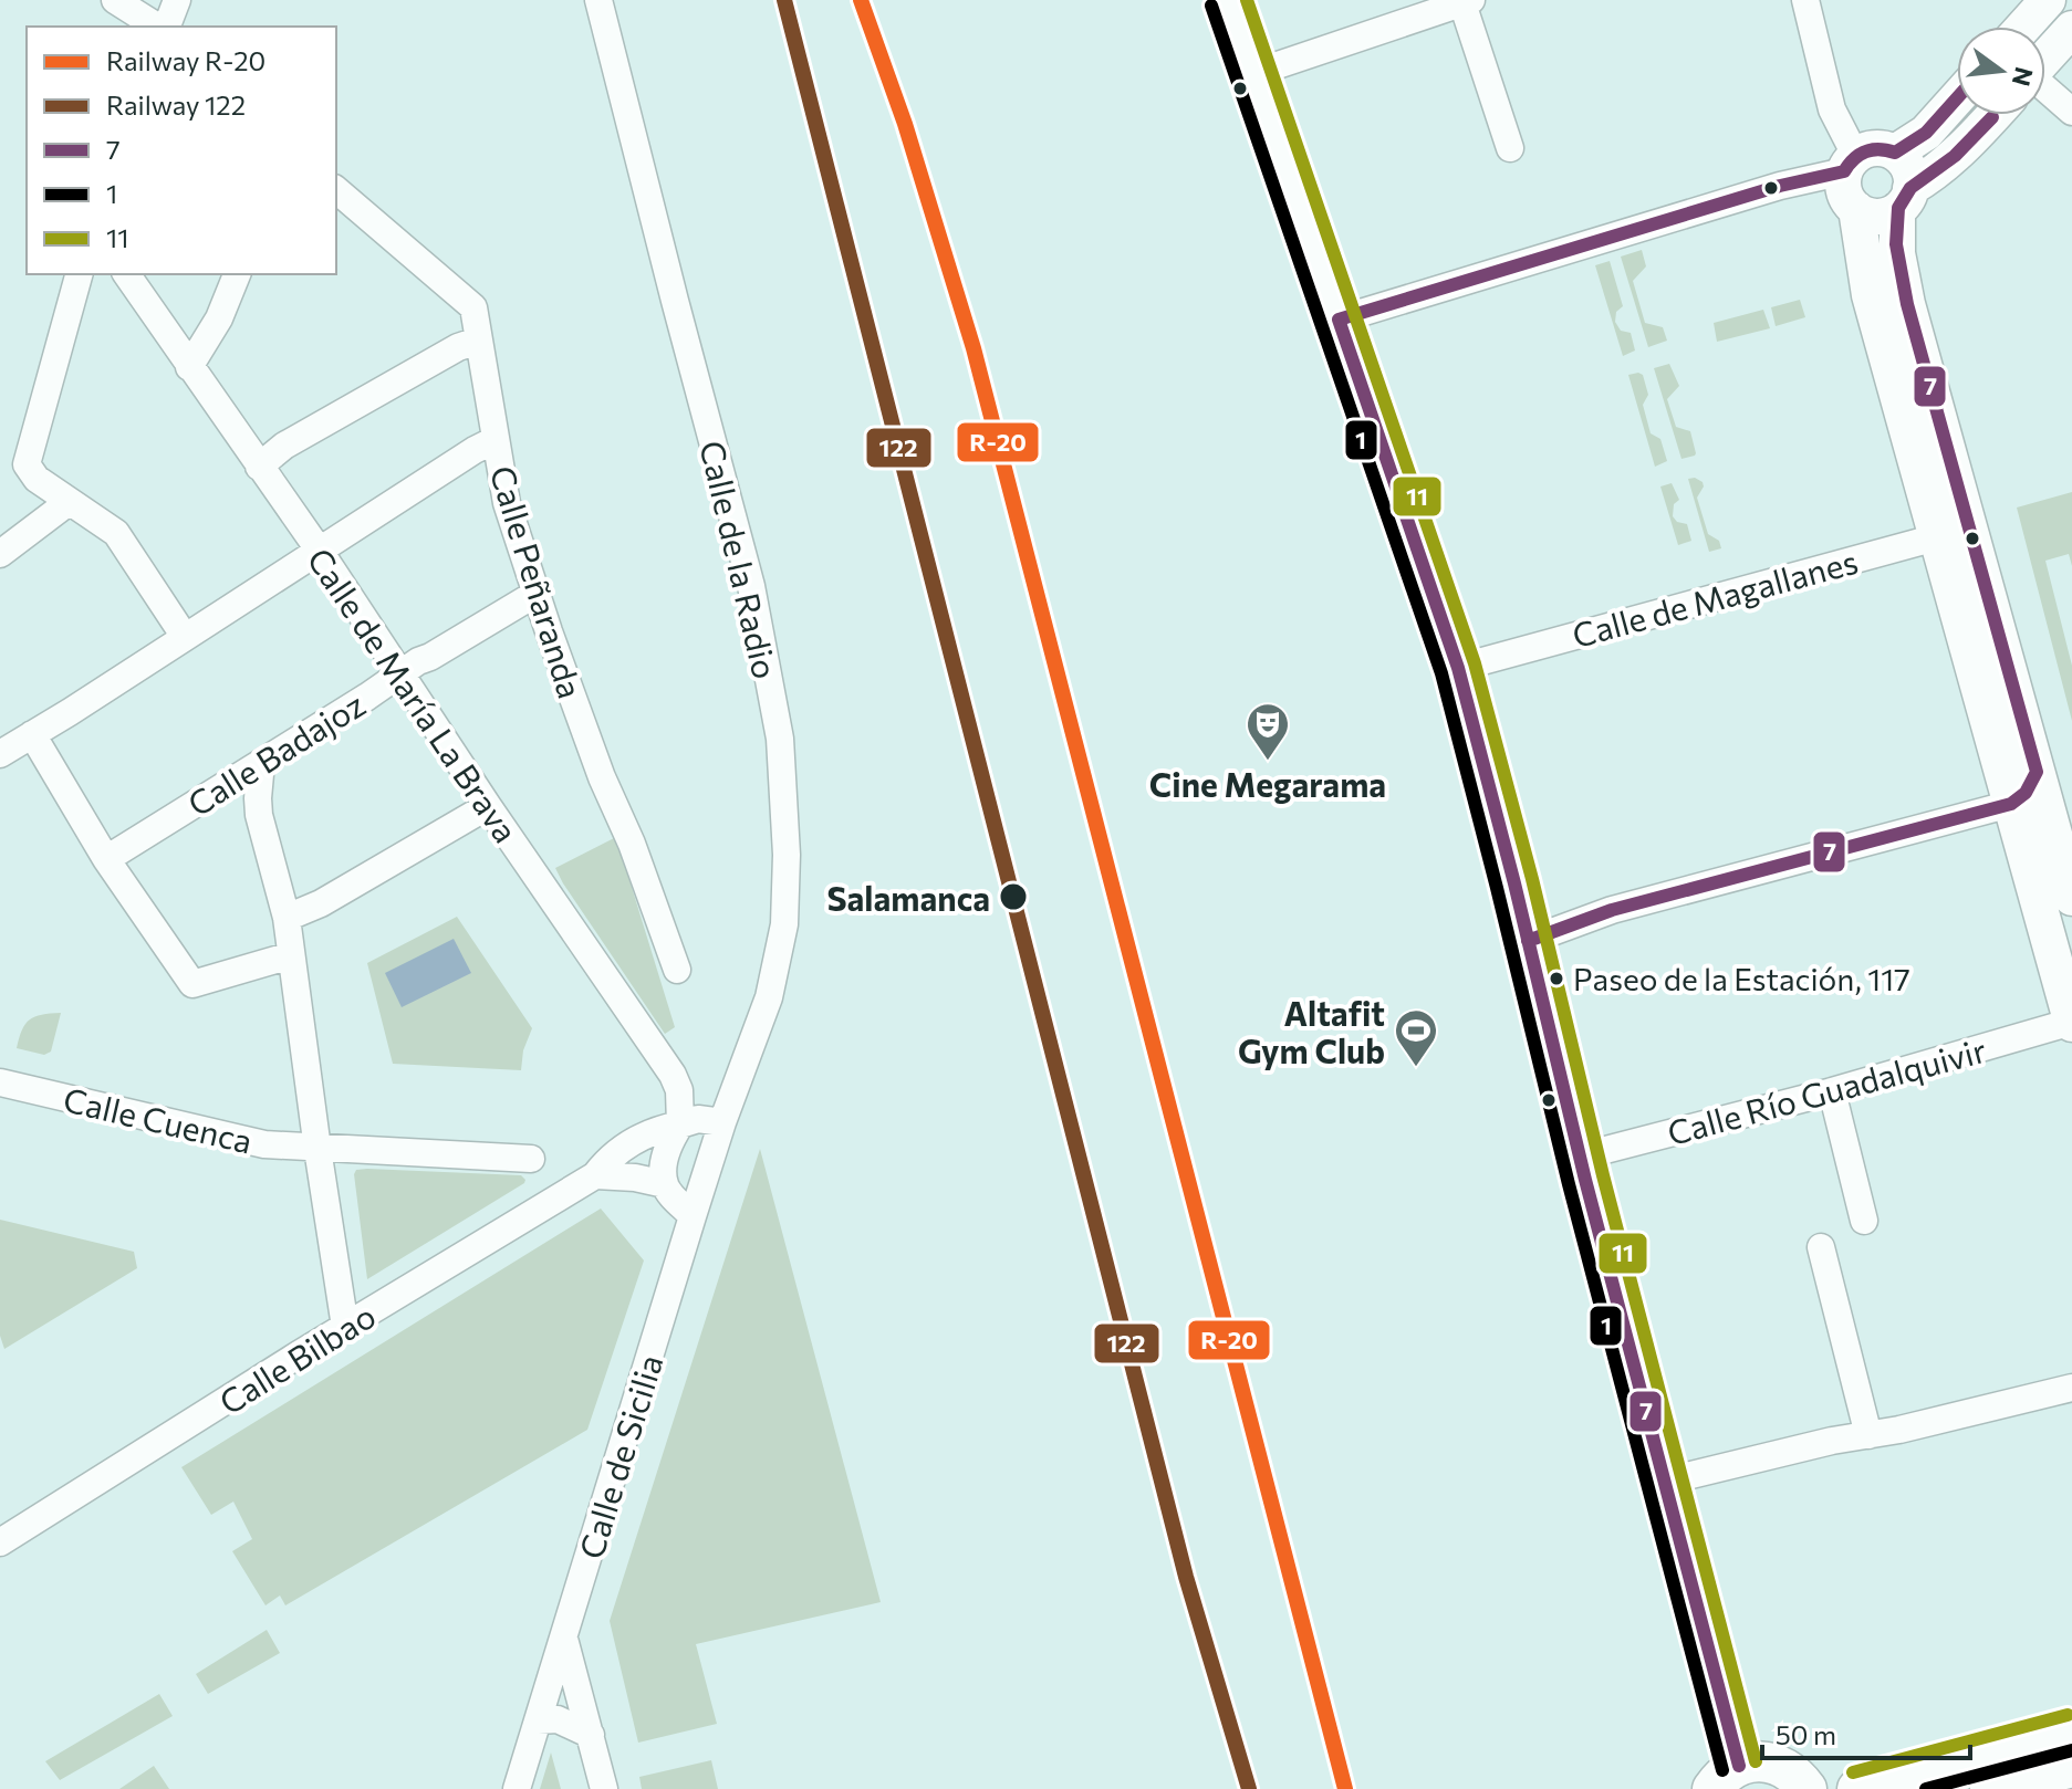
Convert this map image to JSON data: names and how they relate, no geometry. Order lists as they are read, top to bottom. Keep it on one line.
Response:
{"streets":{"street":["Calle de la Radio","Calle Peñaranda","Calle de Magallanes","Calle de María La Brava","Calle Badajoz","Calle Río Guadalquivir","Calle Cuenca","Calle Bilbao","Calle de Sicilia"]},"crossings":[["Calle de la Radio","Calle Bilbao"],["Calle de la Radio","Calle de Sicilia"],["Calle Peñaranda","Calle Badajoz"],["Calle de María La Brava","Calle Badajoz"],["Calle de María La Brava","Calle Bilbao"],["Calle Bilbao","Calle de Sicilia"]],"places":{"theatre":["Cine Megarama"],"other":["Salamanca","Paseo de la Estación, 117"],"sports":["Altafit Gym Club"]},"lines":["rail line R-20","rail line 122","transit line 11","transit line 1","transit line 7"],"legend":["Railway R-20","Railway 122","7","1","11"],"scale_bar":"50 m","north":"right"}
